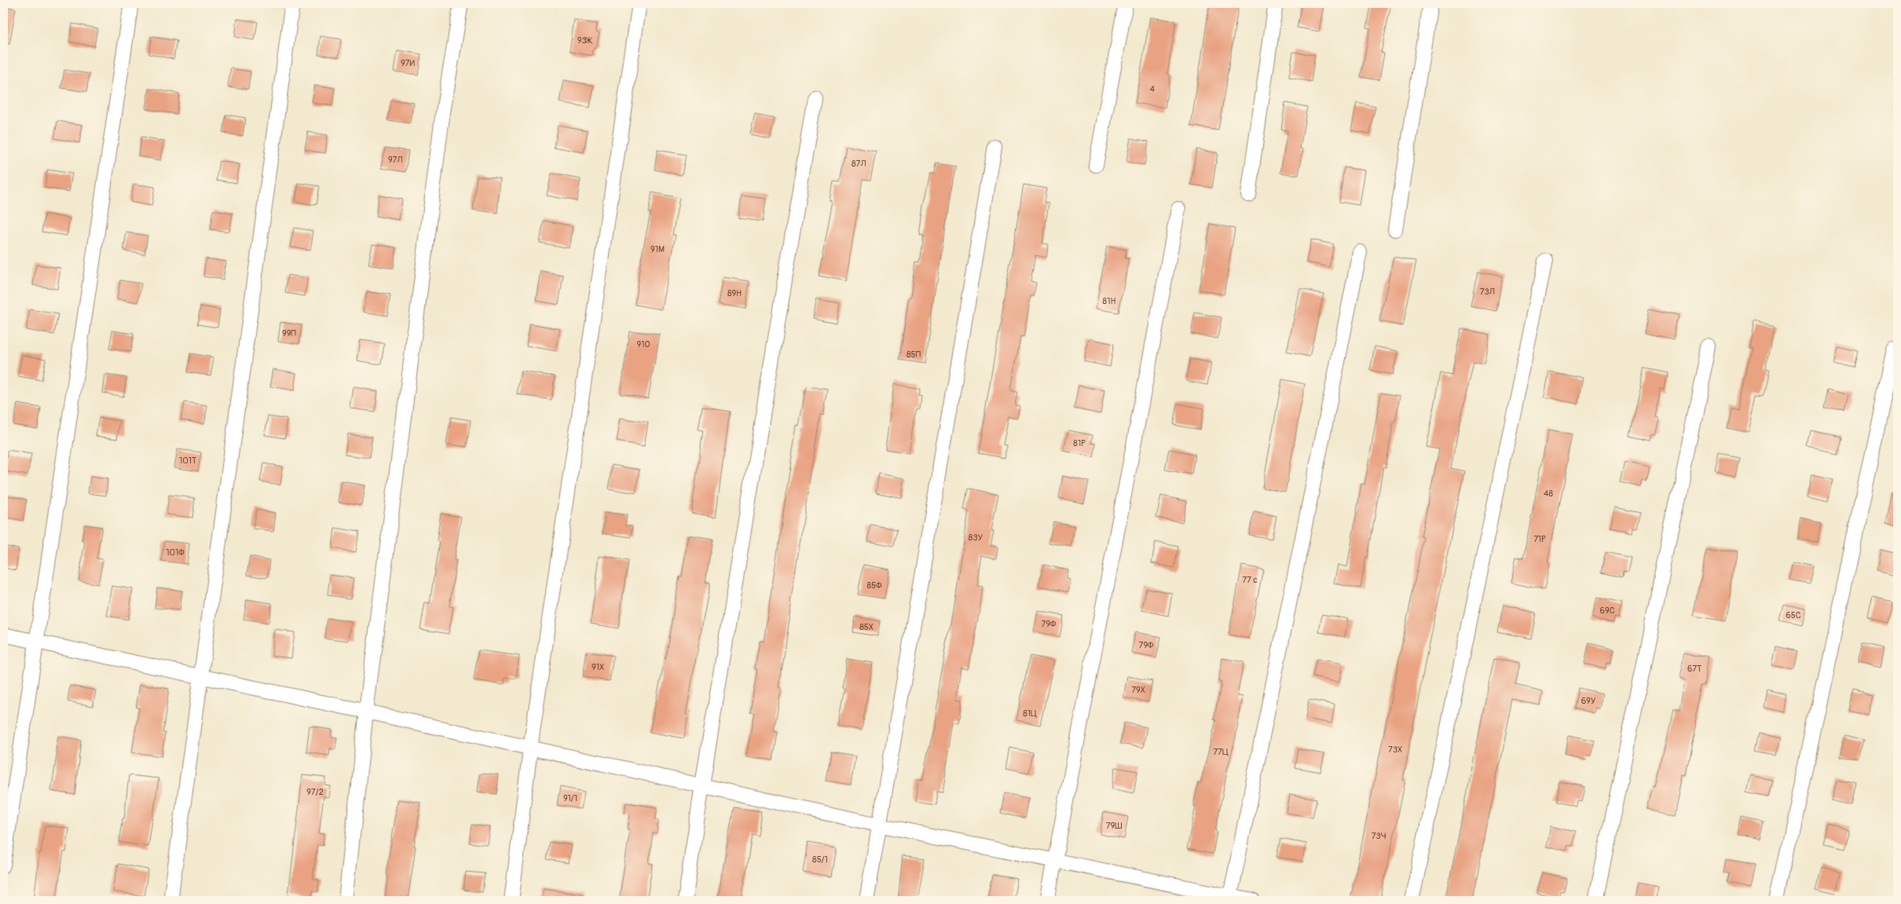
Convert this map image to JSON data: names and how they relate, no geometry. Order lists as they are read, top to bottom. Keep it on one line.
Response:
{"house_numbers":["93Ж","97И","4","97Л","87Л","91М","73Л","89Н","81Н","99П","91О","85П","81Р","101Т","48","83У","71Р","101Ф","77 с","85Ф","69С","65С","79Ф","85Х","79Ф","91Х","67Т","79Х","69У","81Ц","73Х","77Ц","97/2","91/1","79Ш","73Ч","85/1"]}
